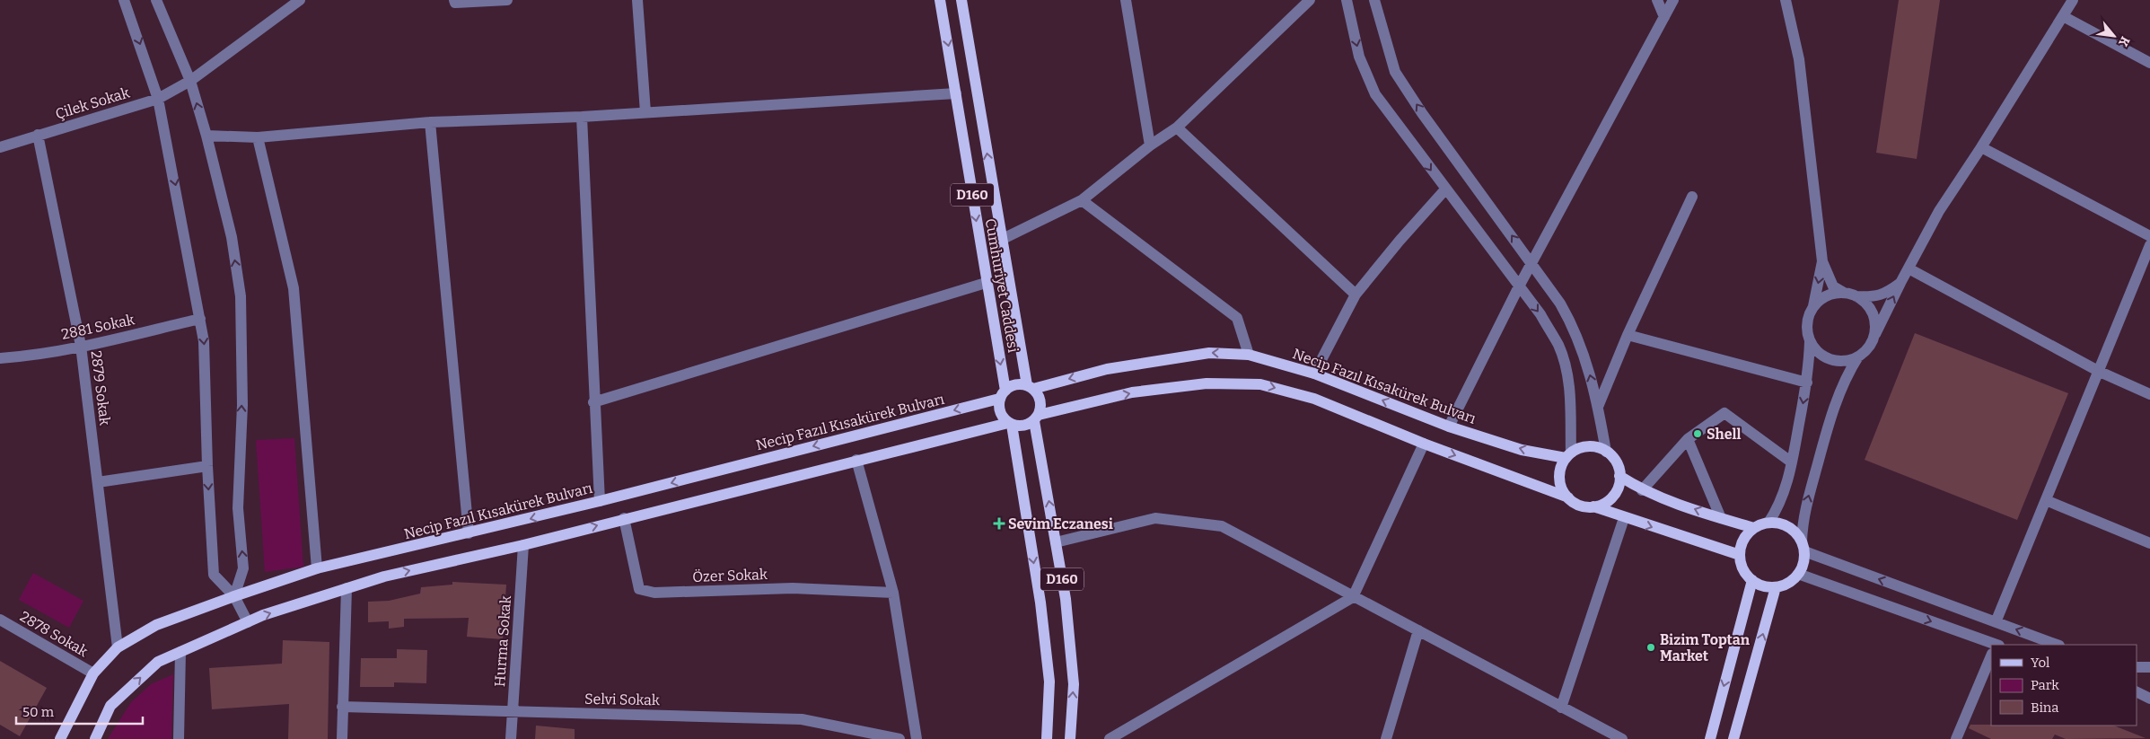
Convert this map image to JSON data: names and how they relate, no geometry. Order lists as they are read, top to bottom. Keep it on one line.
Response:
{"streets":{"main road":["D160","Cumhuriyet Caddesi","Necip Fazıl Kısakürek Bulvarı"],"street":["Çilek Sokak","2881 Sokak","2879 Sokak","Özer Sokak","2878 Sokak","Hurma Sokak","Selvi Sokak"]},"crossings":[["Çilek Sokak","2879 Sokak"],["D160","Cumhuriyet Caddesi"],["D160","Necip Fazıl Kısakürek Bulvarı"],["Cumhuriyet Caddesi","Necip Fazıl Kısakürek Bulvarı"],["2881 Sokak","2879 Sokak"],["Necip Fazıl Kısakürek Bulvarı","2879 Sokak"],["Necip Fazıl Kısakürek Bulvarı","2878 Sokak"],["Hurma Sokak","Selvi Sokak"]],"places":{"other":["Shell","Bizim Toptan Market"],"health":["Sevim Eczanesi"]},"legend":["Yol","Park","Bina"],"scale_bar":"50 m","north":"bottom right"}
